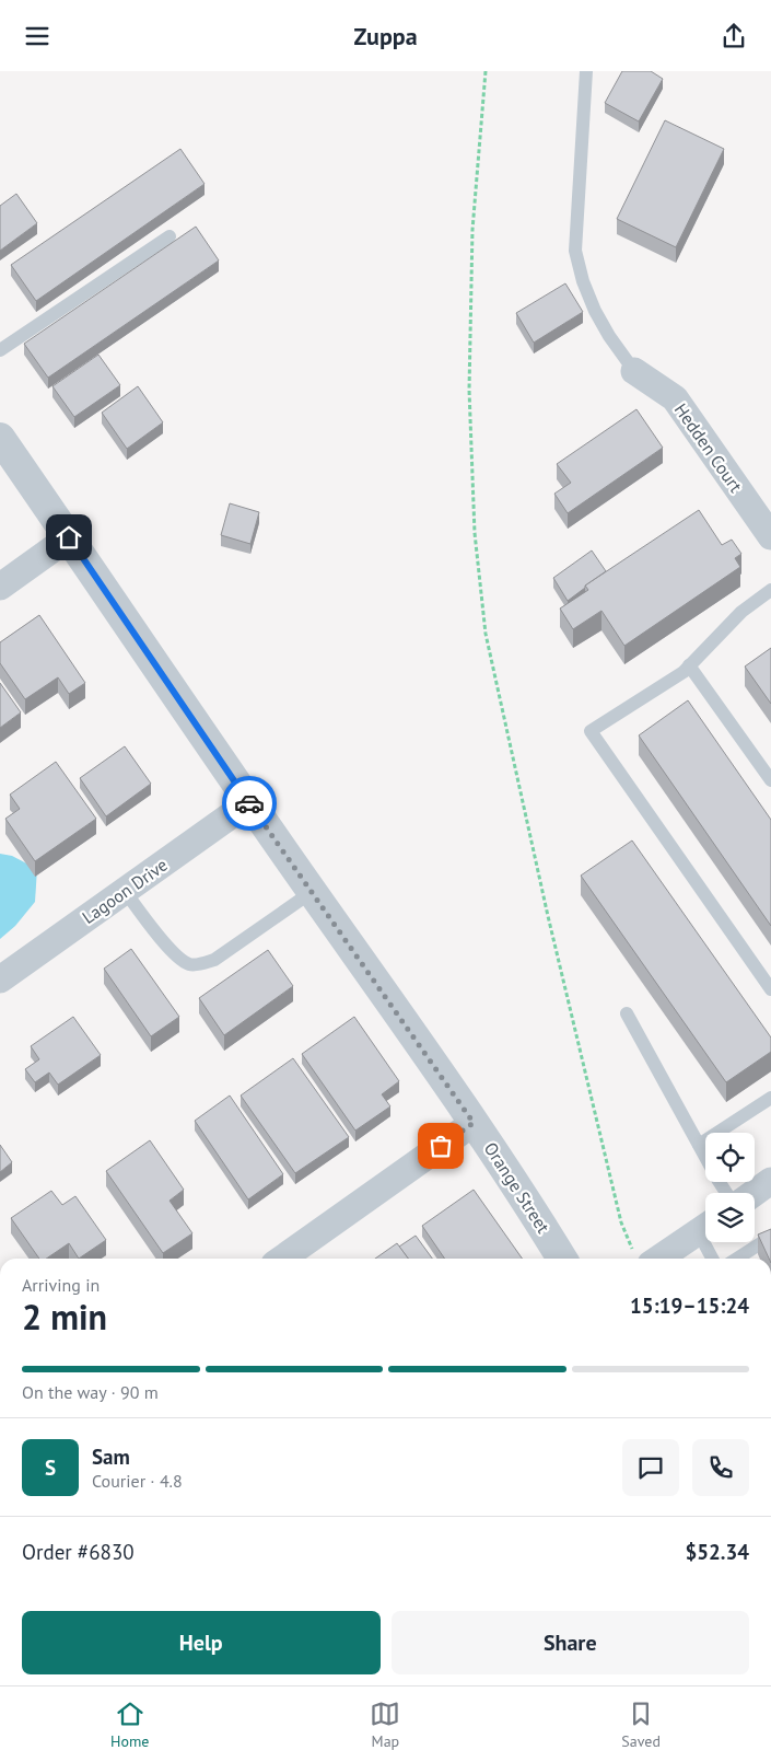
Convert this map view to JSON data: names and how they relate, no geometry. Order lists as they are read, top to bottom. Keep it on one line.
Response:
{"streets":{"street":["Hedden Court","Lagoon Drive","Orange Street"]},"crossings":[["Lagoon Drive","Orange Street"]],"page":{"header":"Zuppa","heading":["2 min","Arriving in","15:19–15:24"],"panel":["Sam","Courier · 4.8","Order #6830","$52.34"],"bar":"On the way · 90 m","round":"S","buttons":["Help","Share"],"tabs":["Home","Map","Saved"]}}
